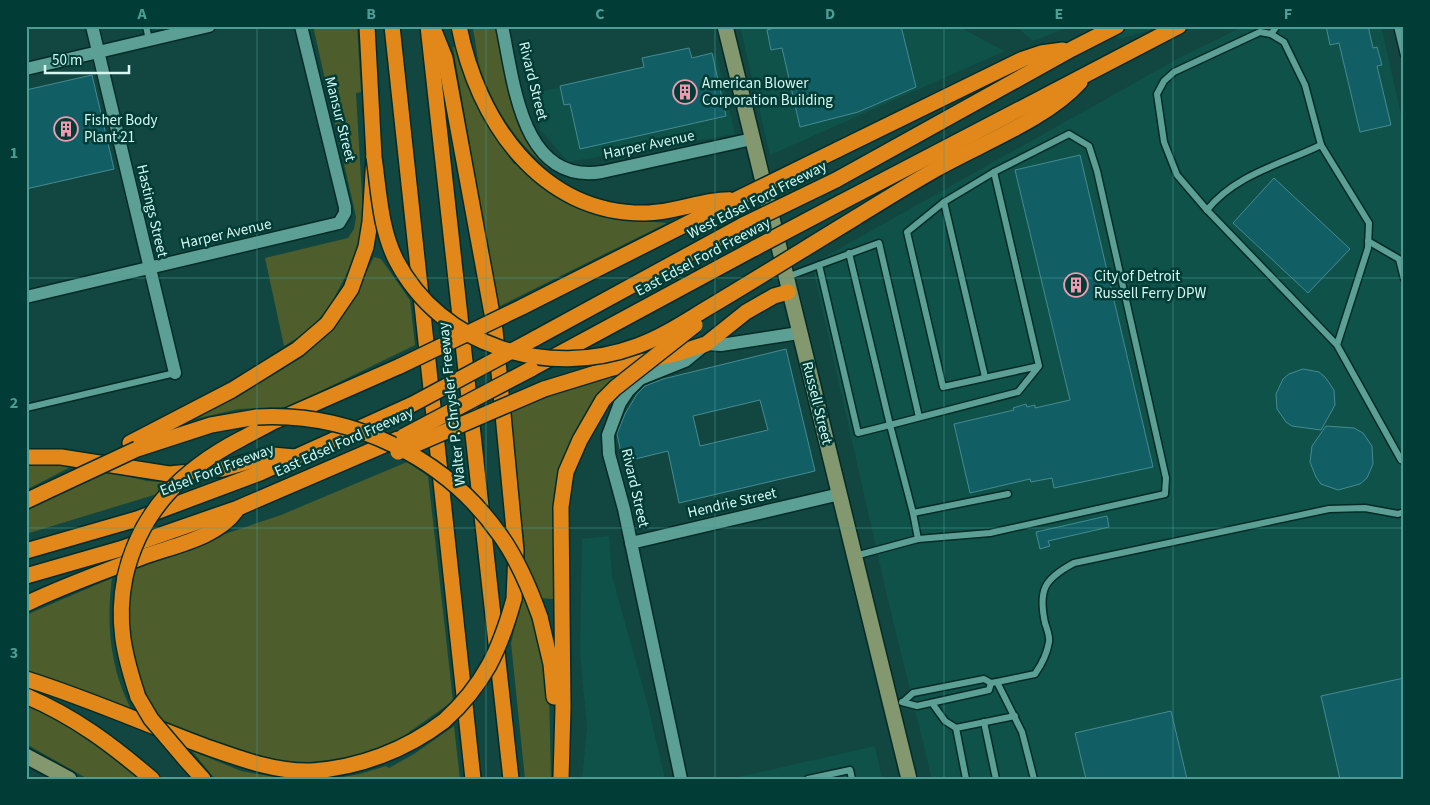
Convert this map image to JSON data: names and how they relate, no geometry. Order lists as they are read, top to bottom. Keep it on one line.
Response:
{"streets":{"highway":["West Edsel Ford Freeway","East Edsel Ford Freeway","Walter P. Chrysler Freeway","Edsel Ford Freeway"],"street":["Rivard Street","Mansur Street","Harper Avenue","Hastings Street","Russell Street","Hendrie Street"]},"crossings":[["Rivard Street","Harper Avenue"],["Rivard Street","Hendrie Street"],["Mansur Street","Harper Avenue"],["Harper Avenue","Hastings Street"],["Harper Avenue","Russell Street"],["West Edsel Ford Freeway","Edsel Ford Freeway"],["Russell Street","Hendrie Street"]],"places":{"building":["American Blower Corporation Building","Fisher Body Plant 21","City of Detroit Russell Ferry DPW"]},"scale_bar":"50 m","grid":{"columns":["A","B","C","D","E","F"],"rows":["1","2","3"]}}
